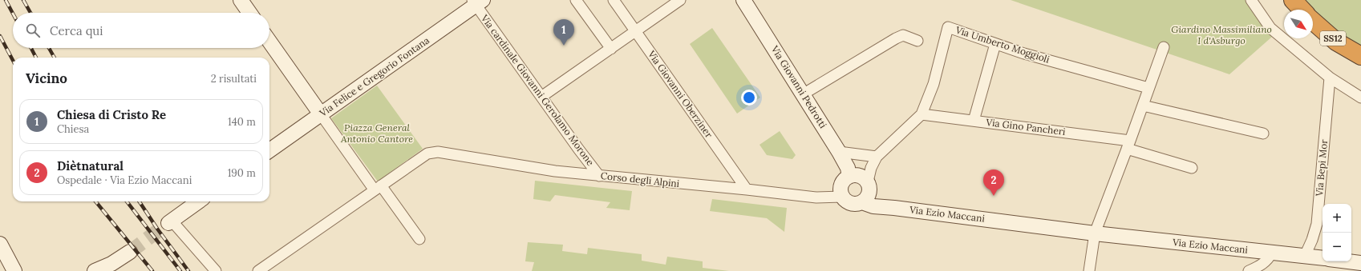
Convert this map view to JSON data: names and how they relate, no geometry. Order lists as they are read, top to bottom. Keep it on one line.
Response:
{"streets":{"highway":["SS12"],"street":["Via Umberto Moggioli","Via Felice e Gregorio Fontana","Via Giovanni Pedrotti","Via cardinale Giovanni Gerolamo Morone","Via Giovanni Oberziner","Via Gino Pancheri","Via Bepi Mor","Corso degli Alpini","Via Ezio Maccani"]},"crossings":[["Via Umberto Moggioli","Via Giovanni Pedrotti"],["Via Umberto Moggioli","Via Gino Pancheri"],["Via Umberto Moggioli","Corso degli Alpini"],["Via Umberto Moggioli","Via Ezio Maccani"],["Via Felice e Gregorio Fontana","Via cardinale Giovanni Gerolamo Morone"],["Via Giovanni Pedrotti","Corso degli Alpini"],["Via Giovanni Pedrotti","Via Ezio Maccani"],["Via cardinale Giovanni Gerolamo Morone","Corso degli Alpini"],["Via Giovanni Oberziner","Corso degli Alpini"],["Via Bepi Mor","Via Ezio Maccani"],["Corso degli Alpini","Via Ezio Maccani"]],"parks":["Giardino Massimiliano I d'Asburgo","Piazza General Antonio Cantore"],"north":"bottom right","page":{"search":"Cerca qui","pins":["1","2"],"heading":["Vicino","2 risultati"],"list":[{"mark":"1","name":"Chiesa di Cristo Re","note":"Chiesa","value":"140 m"},{"mark":"2","name":"Diètnatural","note":"Ospedale · Via Ezio Maccani","value":"190 m"}],"map_buttons":["+","−"]}}
